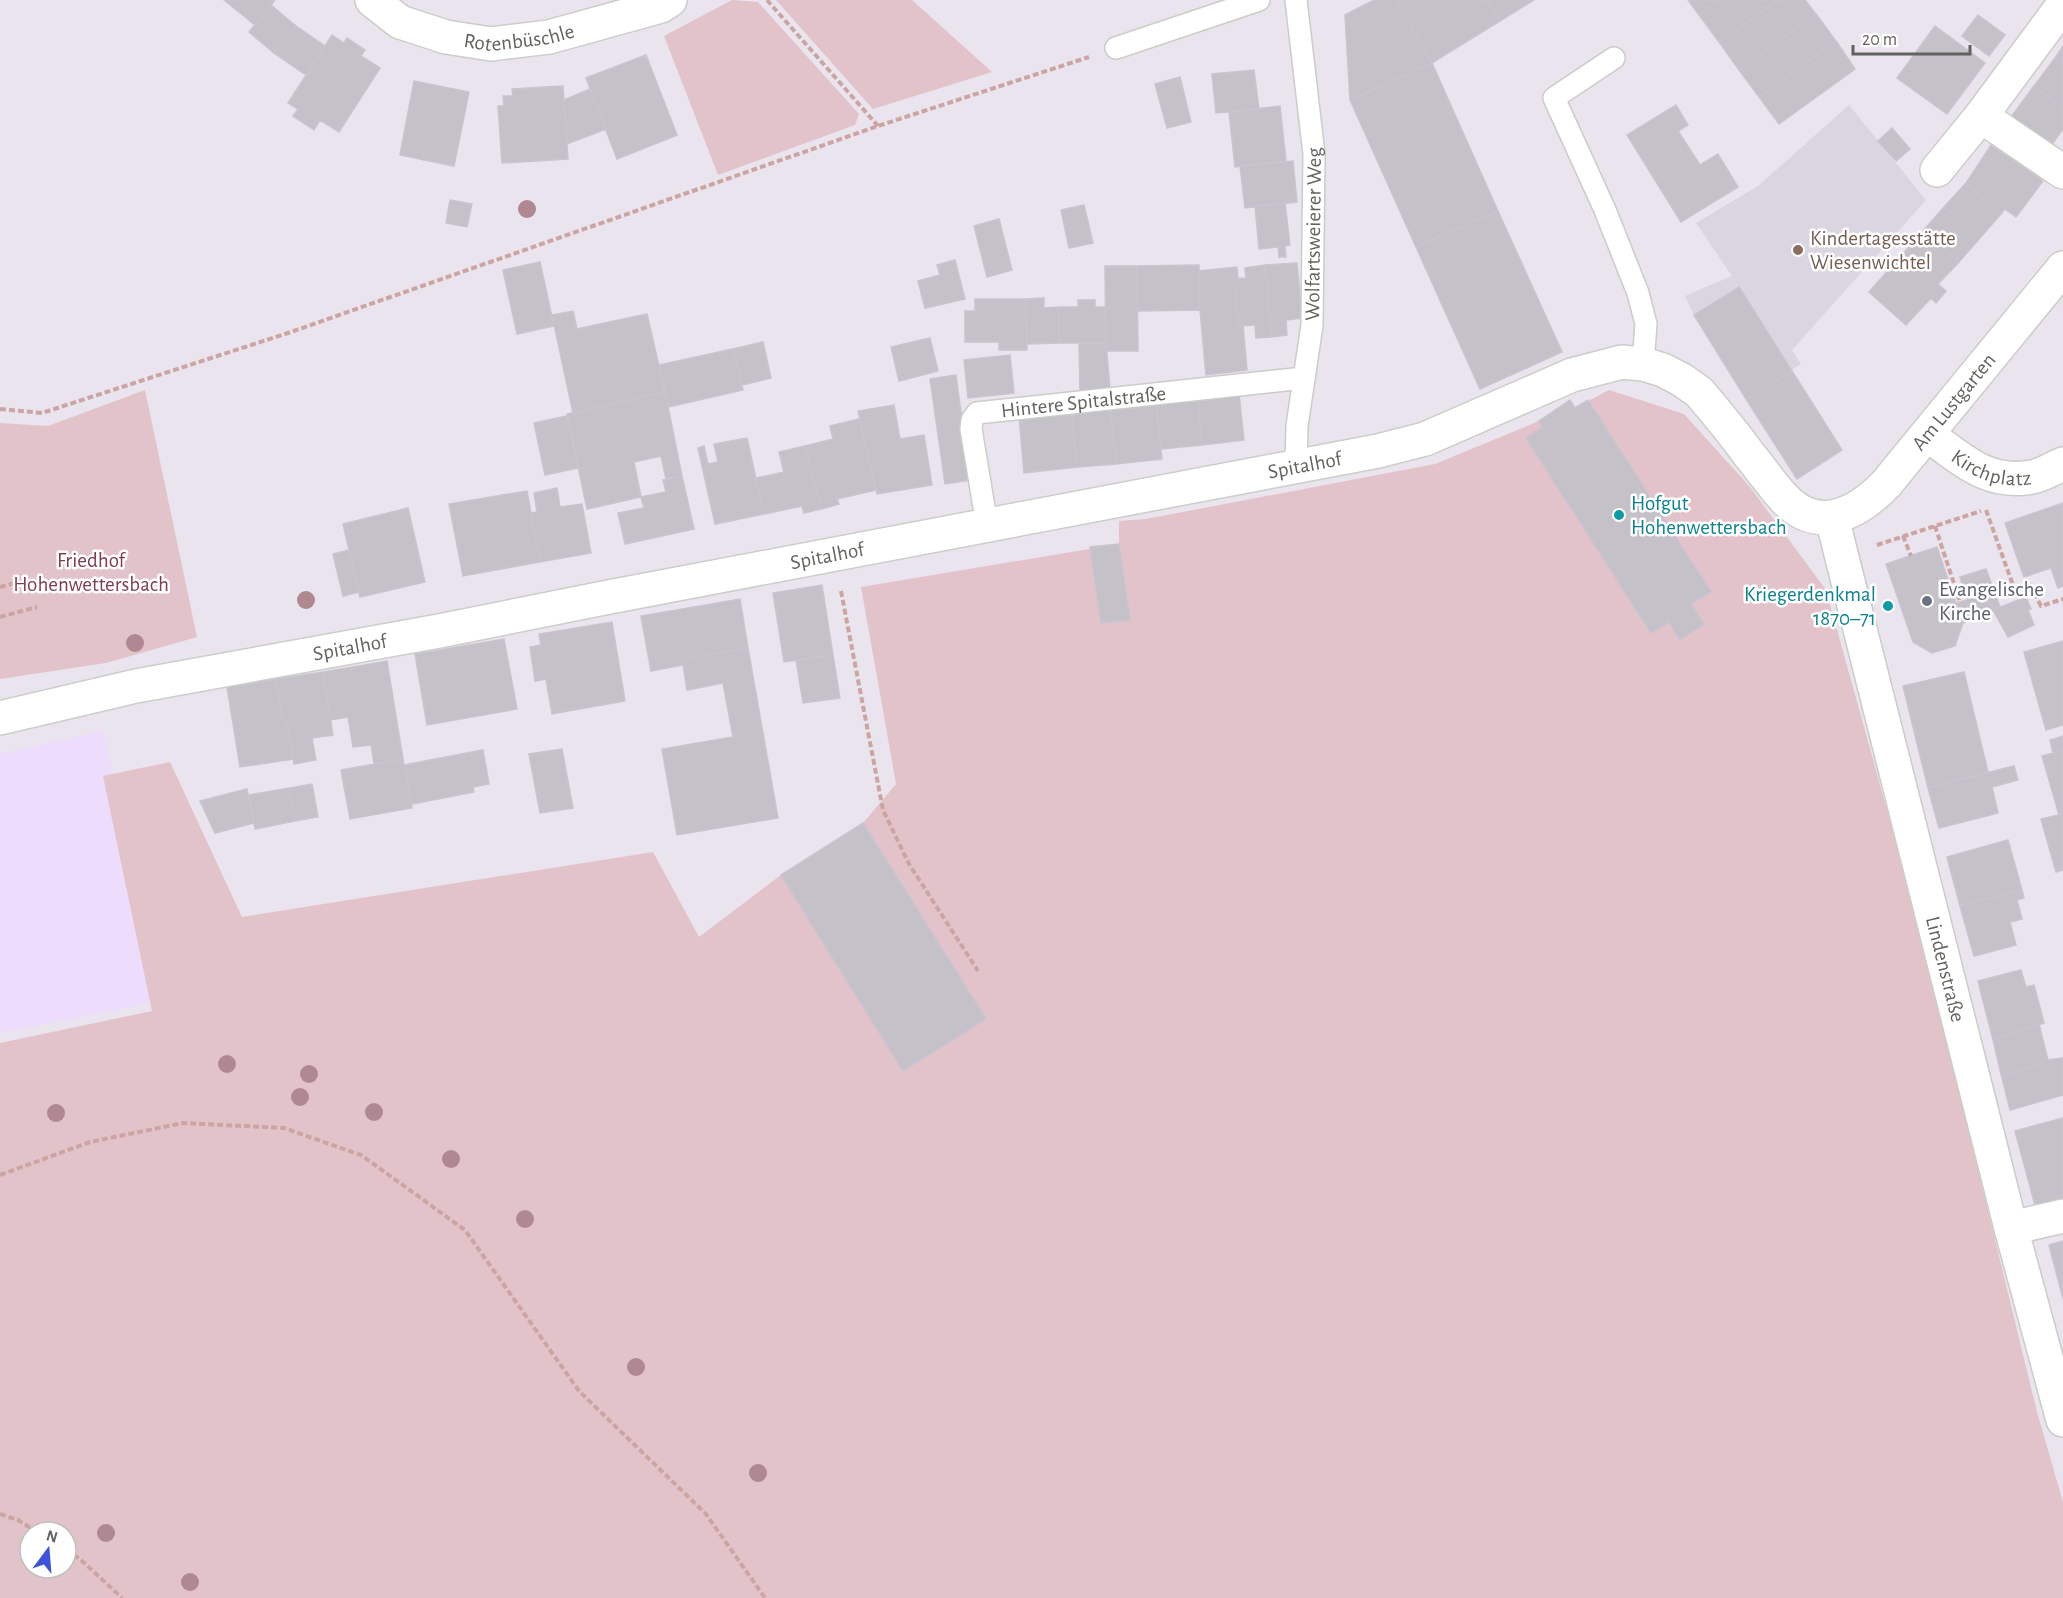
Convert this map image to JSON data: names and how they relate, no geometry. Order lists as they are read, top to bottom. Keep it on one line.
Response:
{"streets":{"street":["Rotenbüschle","Am Lustgarten","Kirchplatz","Spitalhof","Lindenstraße"],"lane":["Wolfartsweierer Weg","Hintere Spitalstraße"]},"crossings":[["Wolfartsweierer Weg","Hintere Spitalstraße"],["Wolfartsweierer Weg","Spitalhof"],["Am Lustgarten","Kirchplatz"],["Am Lustgarten","Spitalhof"],["Am Lustgarten","Lindenstraße"],["Hintere Spitalstraße","Spitalhof"],["Spitalhof","Lindenstraße"]],"parks":["Friedhof Hohenwettersbach"],"places":["Kindertagesstätte Wiesenwichtel","Hofgut Hohenwettersbach","Evangelische Kirche","Kriegerdenkmal 1870–71"],"scale_bar":"20 m","north":"top"}
